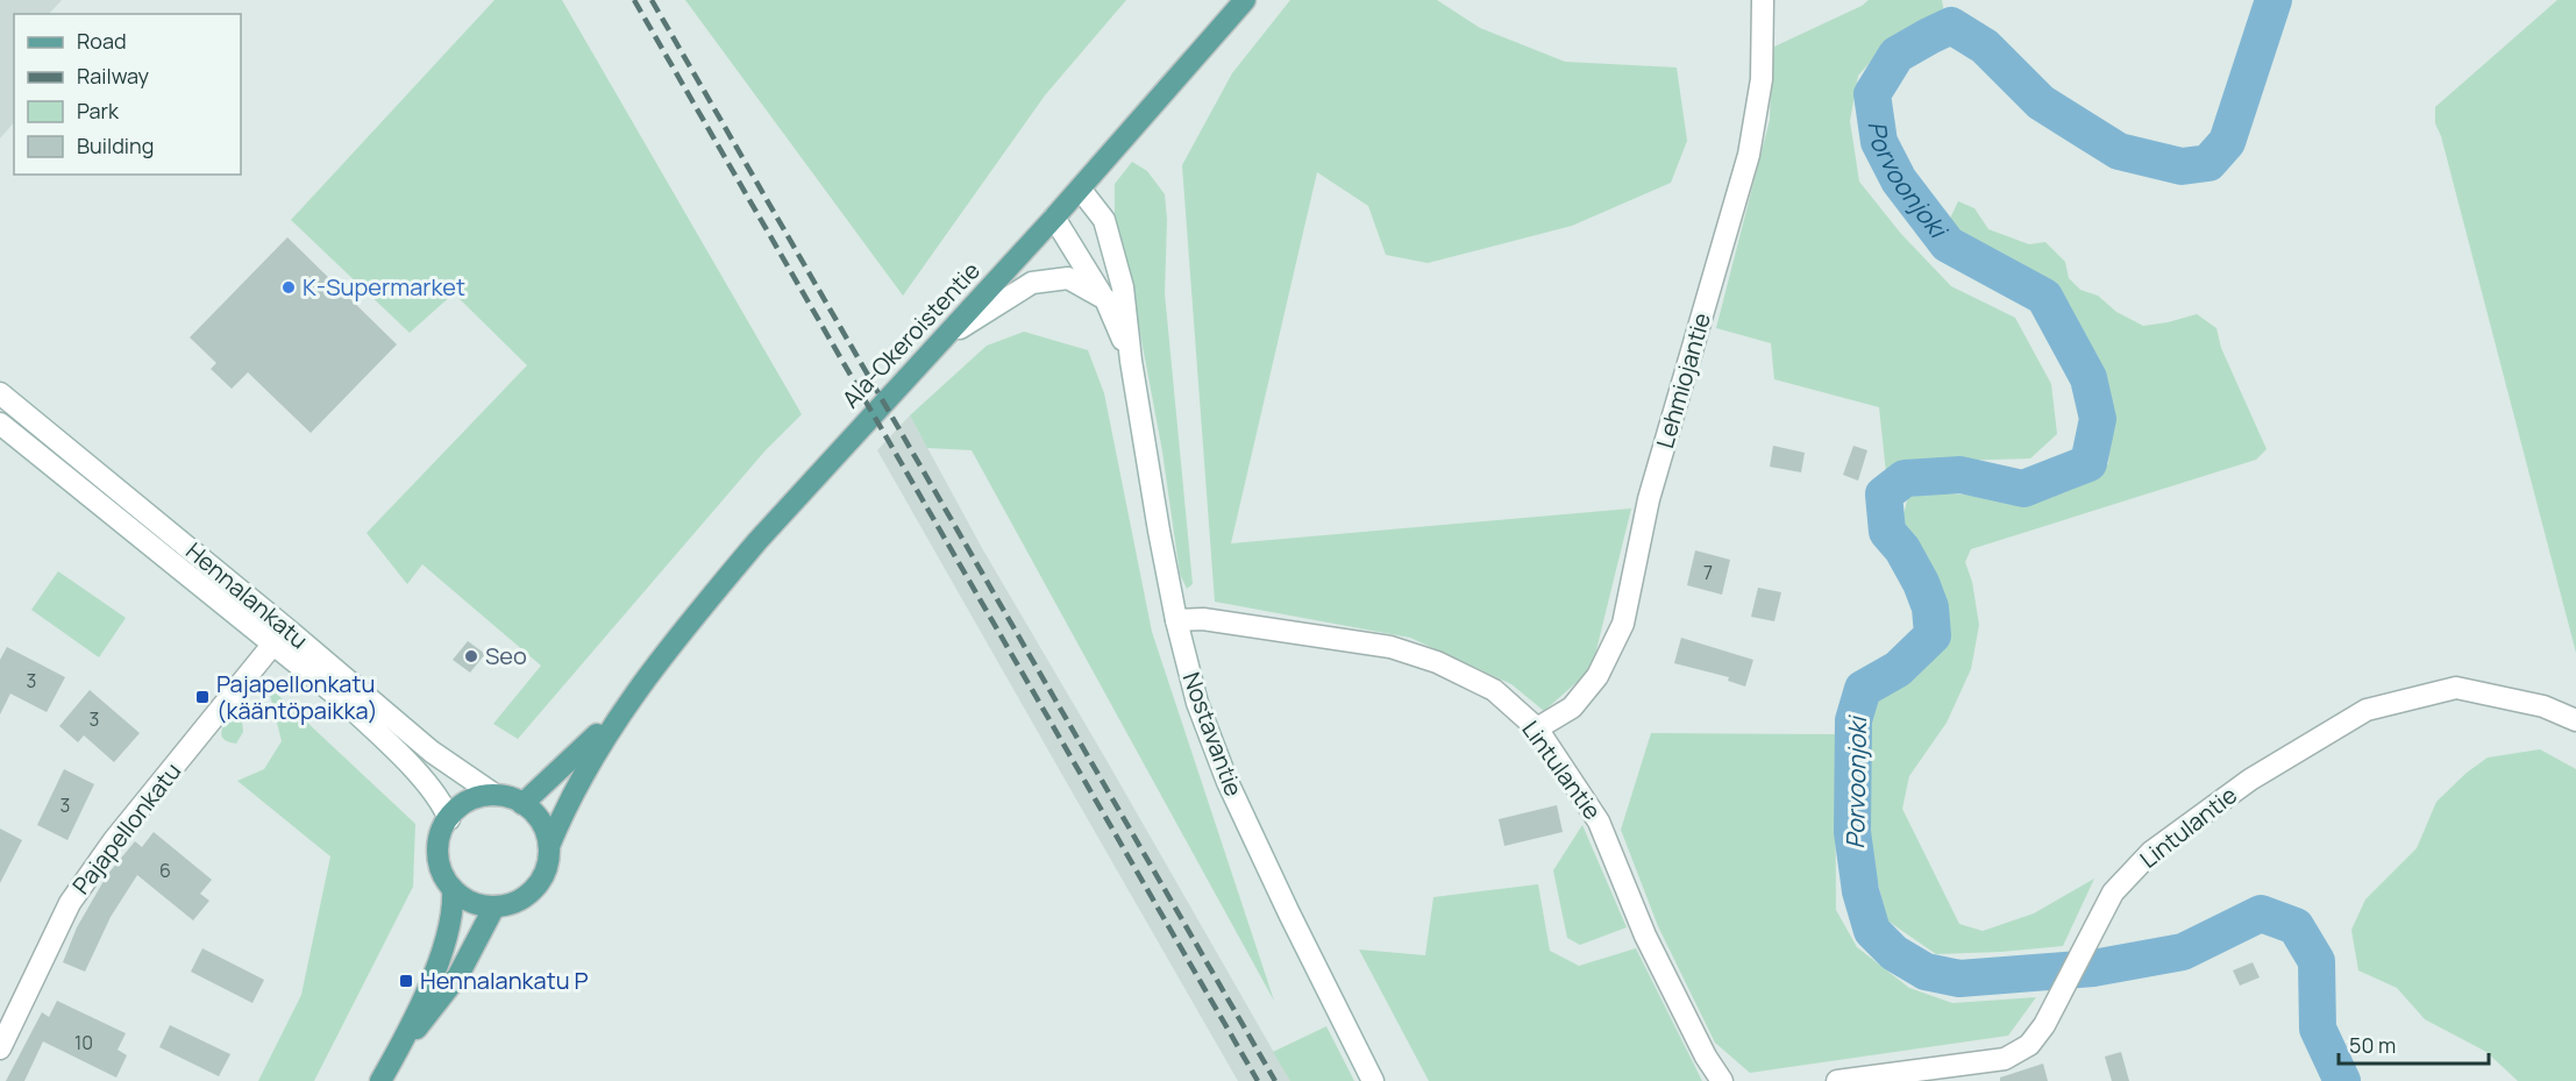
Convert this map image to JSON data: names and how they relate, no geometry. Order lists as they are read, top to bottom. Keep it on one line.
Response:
{"streets":{"main road":["Ala-Okeroistentie"],"street":["Lehmiojantie","Hennalankatu","Nostavantie","Lintulantie","Pajapellonkatu"]},"crossings":[["Ala-Okeroistentie","Hennalankatu"],["Ala-Okeroistentie","Nostavantie"],["Lehmiojantie","Lintulantie"],["Hennalankatu","Pajapellonkatu"],["Nostavantie","Lintulantie"]],"water":["Porvoonjoki"],"places":{"other":["K-Supermarket","Seo"],"transit":["Pajapellonkatu (kääntöpaikka)","Hennalankatu P"]},"house_numbers":["7","3","3","3","6","10"],"legend":["Road","Railway","Park","Building"],"scale_bar":"50 m"}
